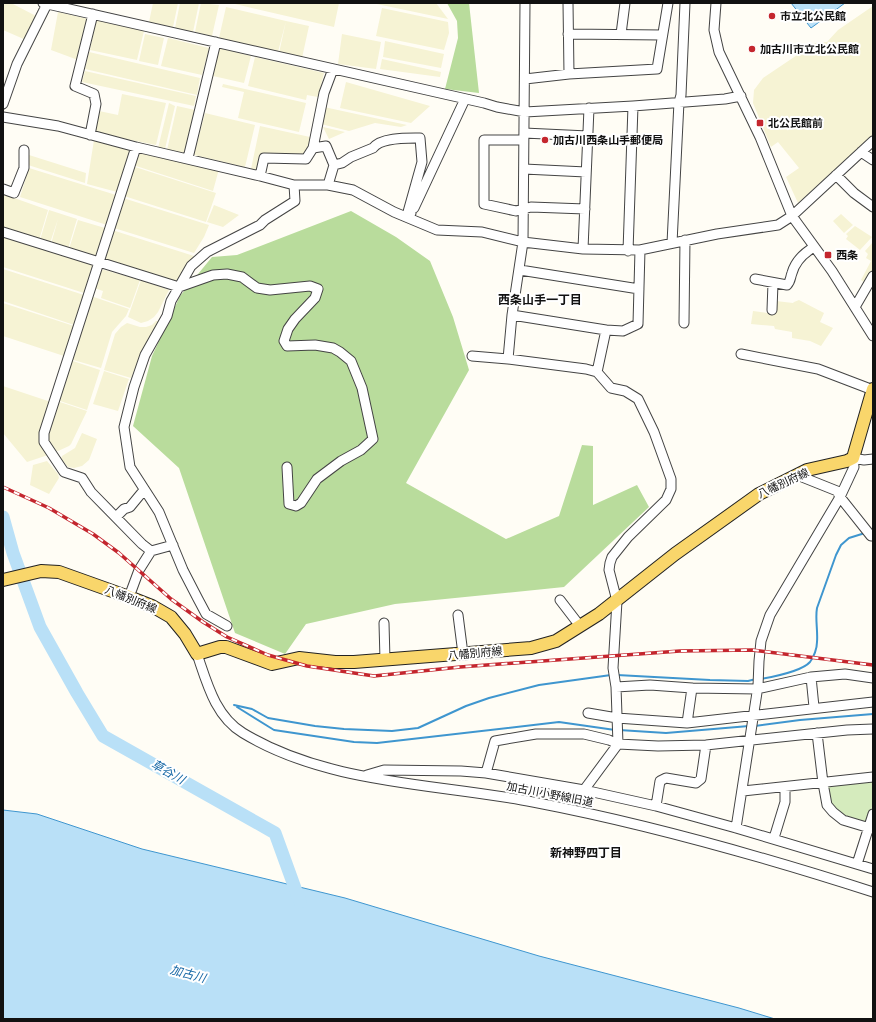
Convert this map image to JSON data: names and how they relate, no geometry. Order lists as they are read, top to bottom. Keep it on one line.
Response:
{"streets":{"main road":["八幡別府線"],"street":["加古川小野線旧道"]},"crossings":[["八幡別府線","加古川小野線旧道"]],"districts":["西条山手一丁目","新神野四丁目"],"water":["草谷川","加古川"],"places":{"other":["市立北公民館","加古川市立北公民館","加古川西条山手郵便局"],"transit":["北公民館前","西条"]}}
